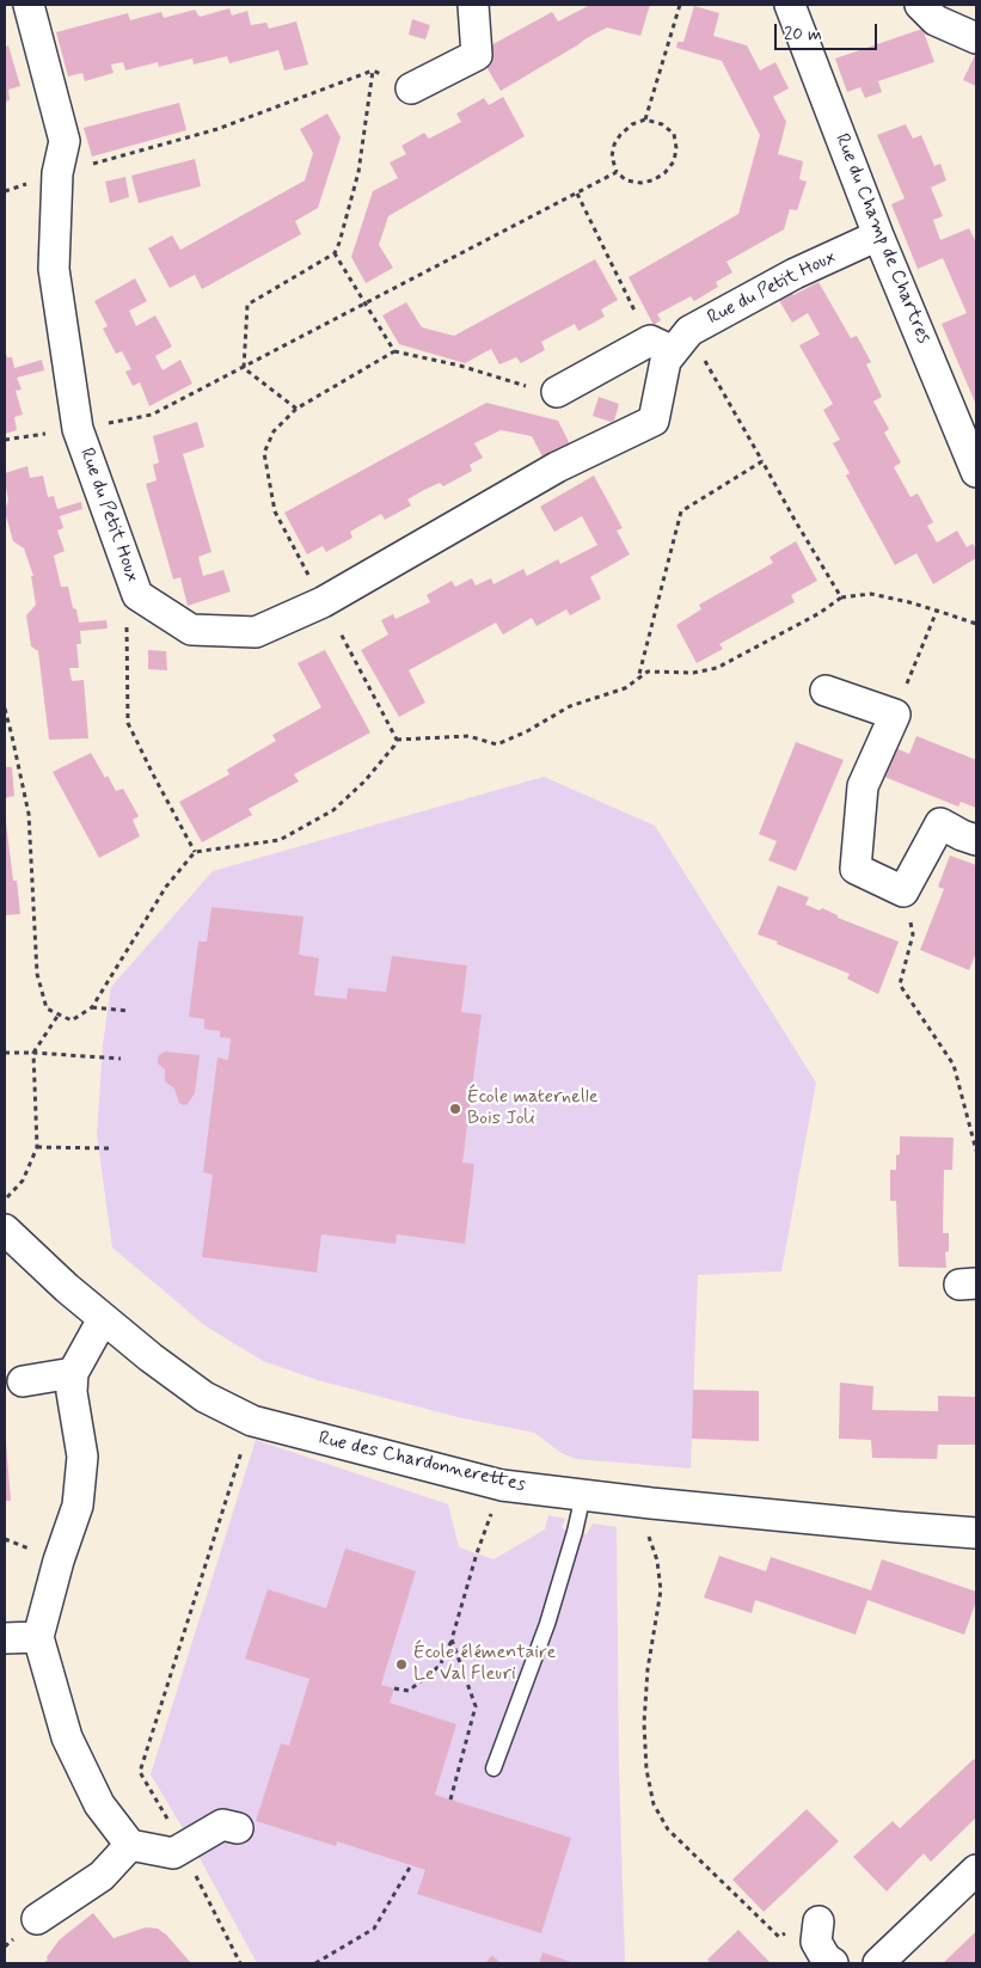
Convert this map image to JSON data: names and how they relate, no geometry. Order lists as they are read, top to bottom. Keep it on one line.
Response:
{"streets":{"street":["Rue du Champ de Chartres","Rue du Petit Houx","Rue des Chardonnerettes"]},"crossings":[["Rue du Champ de Chartres","Rue du Petit Houx"]],"places":["École maternelle Bois Joli","École élémentaire Le Val Fleuri"],"scale_bar":"20 m"}
